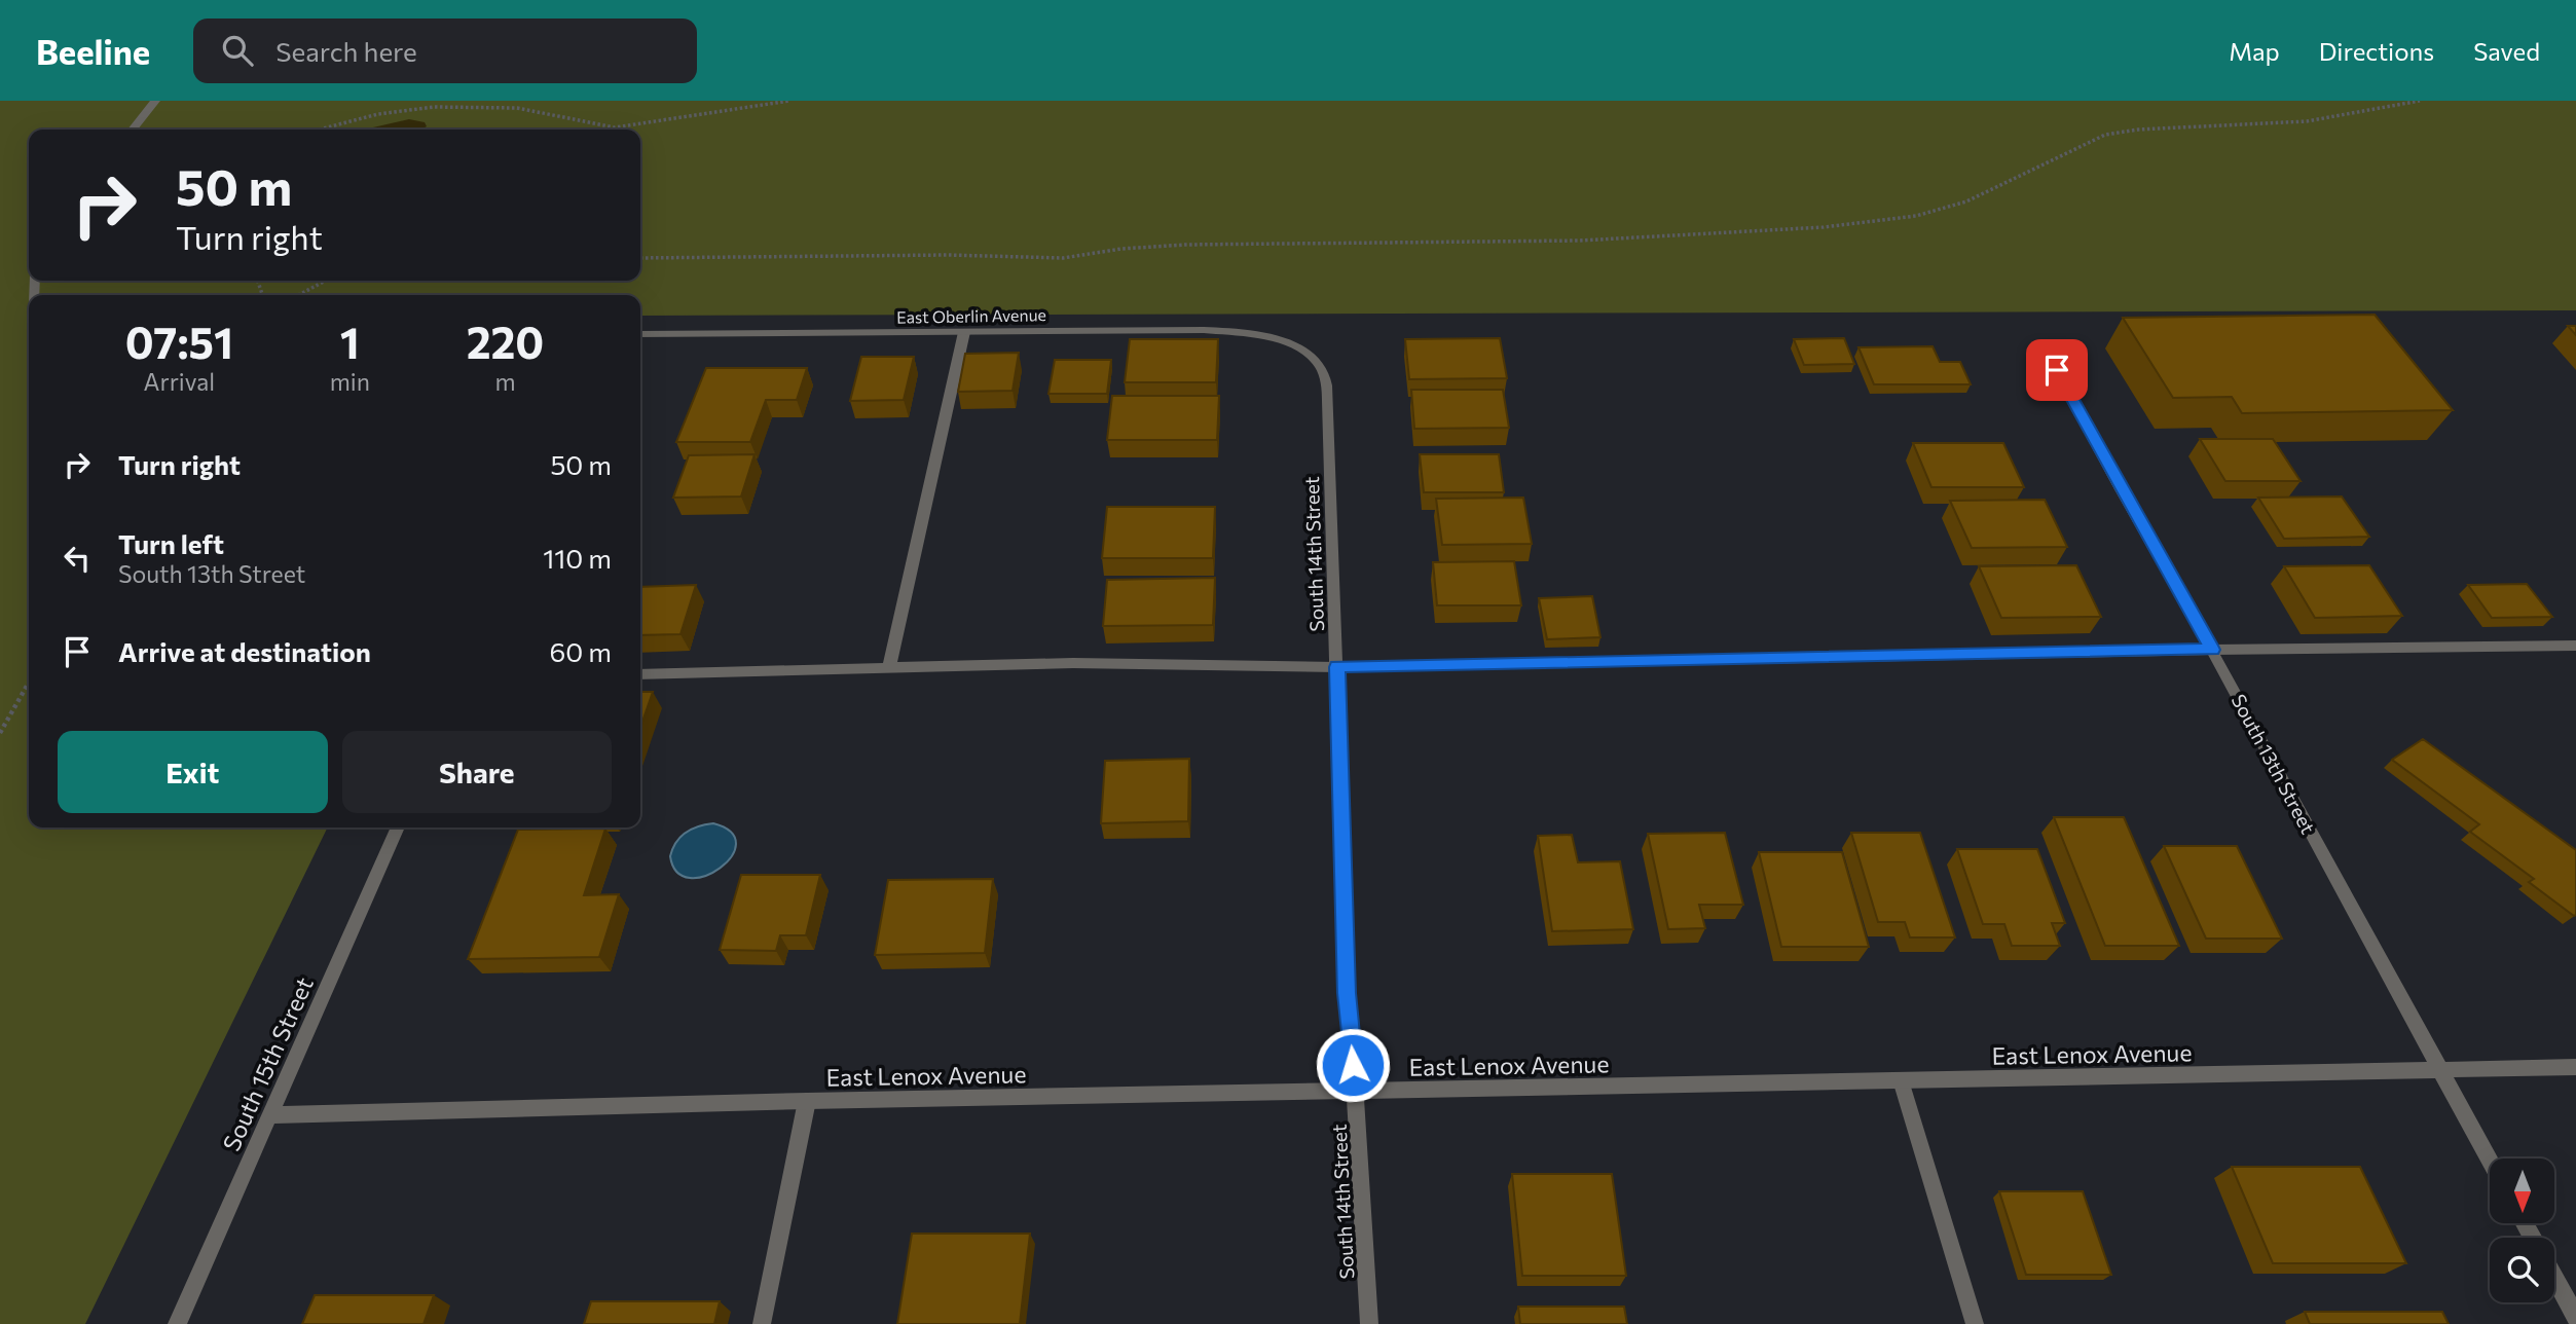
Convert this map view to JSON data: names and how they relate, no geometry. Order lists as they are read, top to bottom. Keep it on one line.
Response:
{"streets":{"street":["East Oberlin Avenue","South 14th Street","South 13th Street","East Lenox Avenue","South 15th Street"]},"crossings":[["East Oberlin Avenue","South 14th Street"],["South 14th Street","East Lenox Avenue"],["South 13th Street","East Lenox Avenue"],["East Lenox Avenue","South 15th Street"]],"north":"bottom","page":{"header":"Beeline","search":"Search here","nav":["Map","Directions","Saved"],"turn":["50 m","Turn right"],"eta":["07:51","Arrival","1","min","220","m"],"list":[{"name":"Turn right","value":"50 m"},{"name":"Turn left","note":"South 13th Street","value":"110 m"},{"name":"Arrive at destination","value":"60 m"}],"buttons":["Exit","Share"]}}
